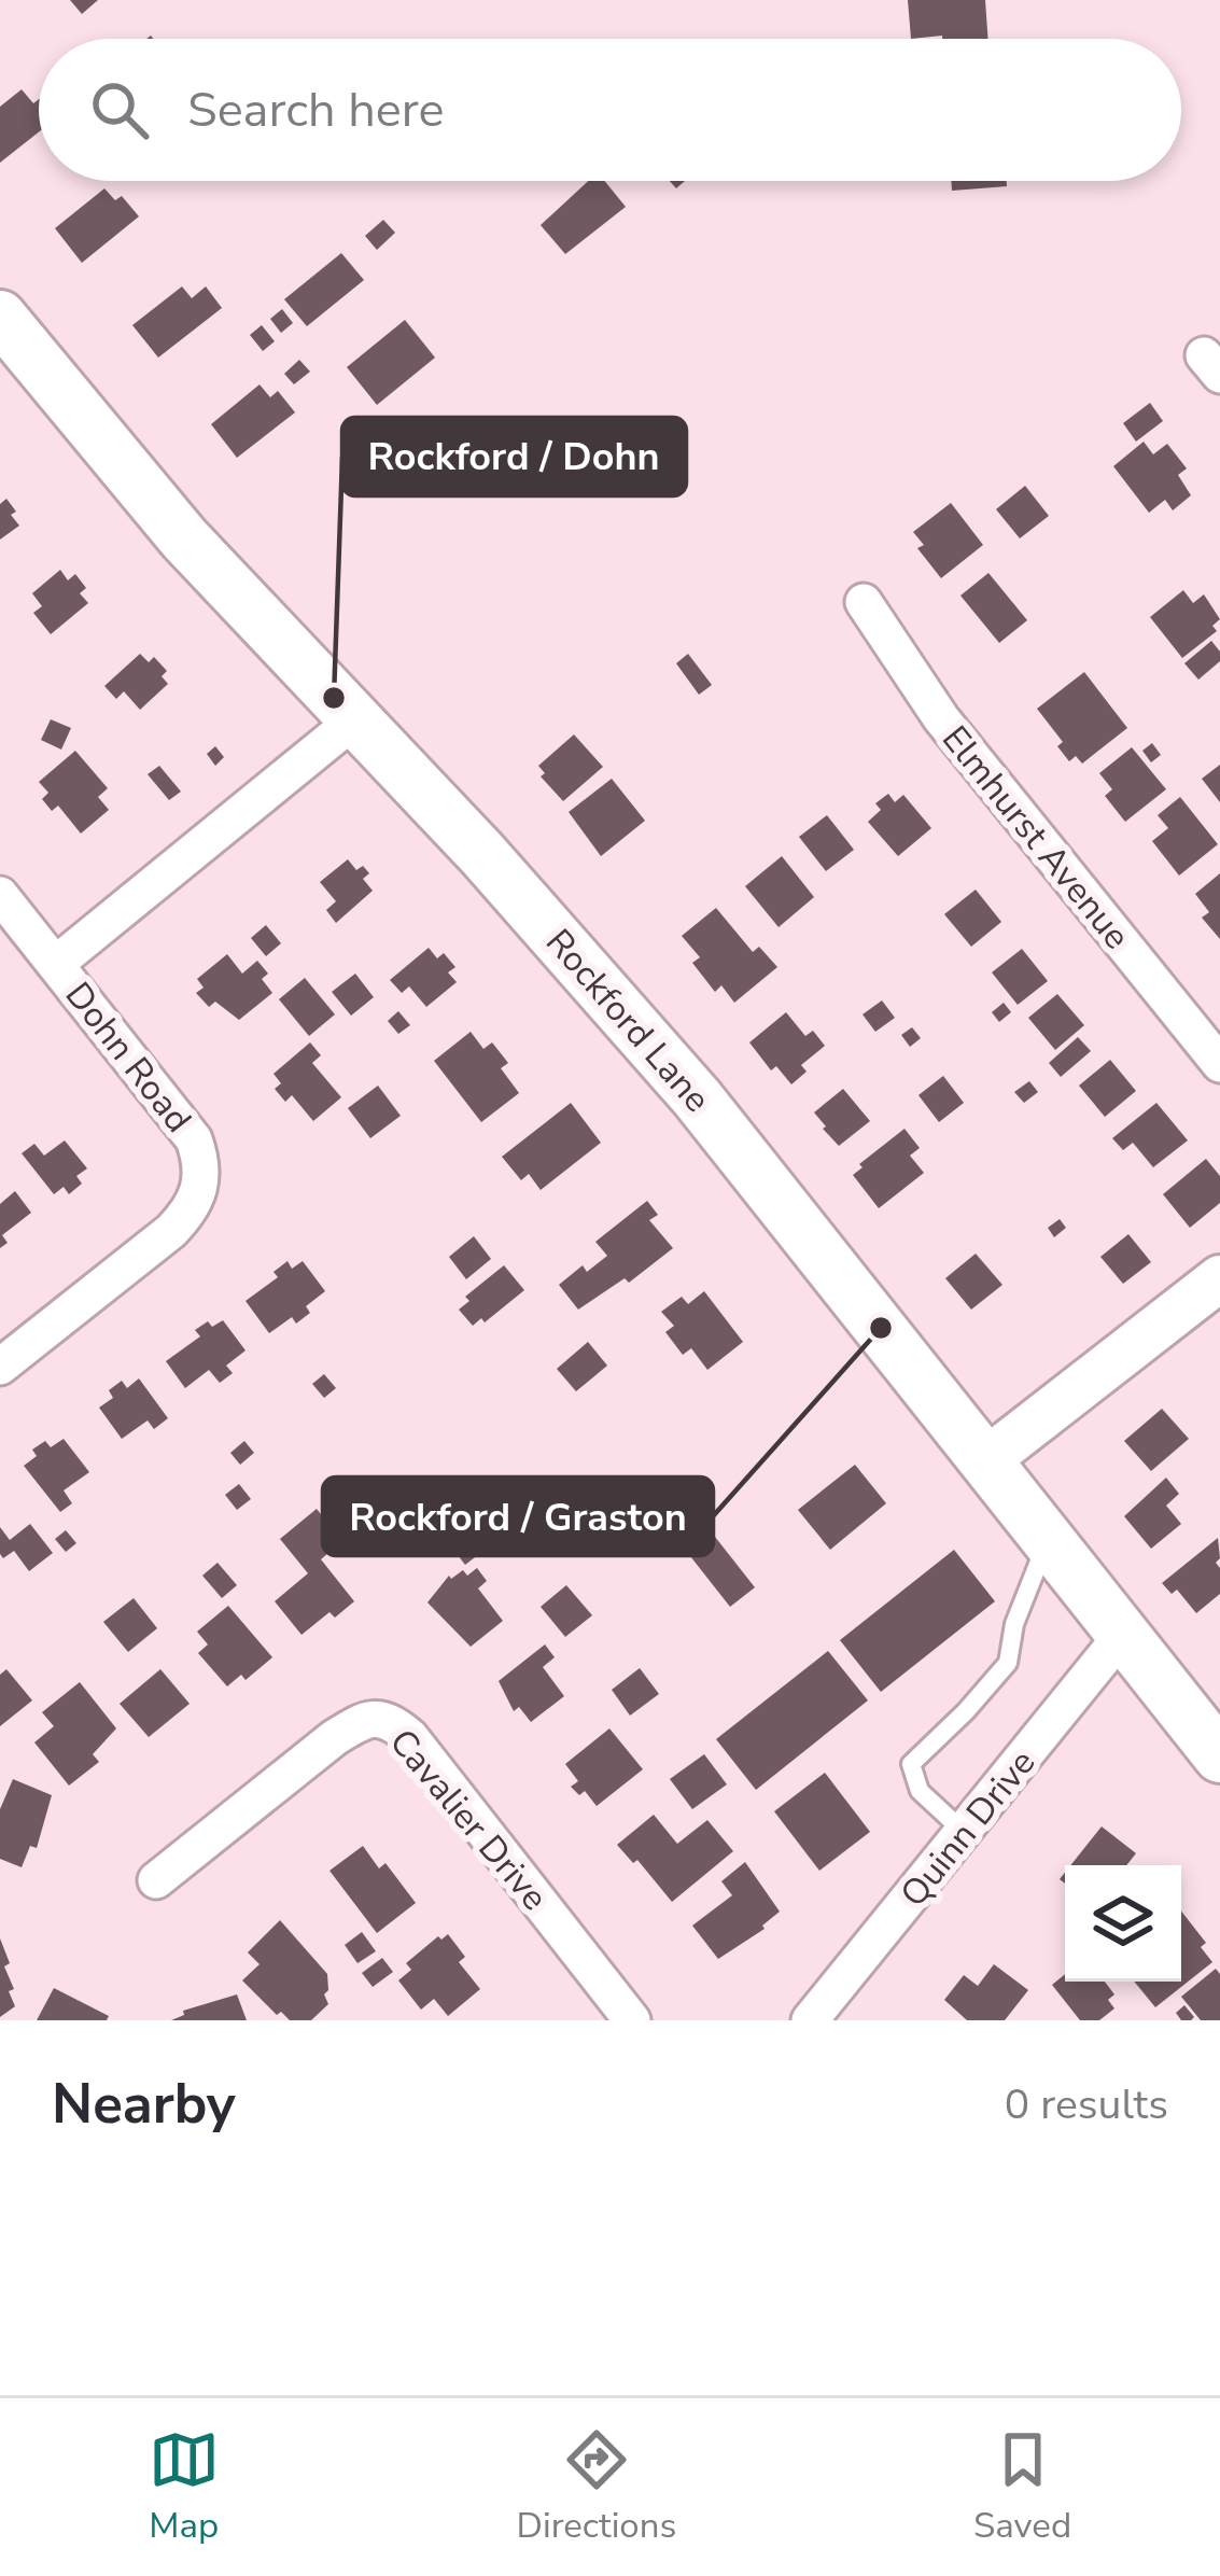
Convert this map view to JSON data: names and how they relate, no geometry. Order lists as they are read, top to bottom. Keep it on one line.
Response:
{"streets":{"main road":["Rockford Lane"],"street":["Elmhurst Avenue","Dohn Road","Cavalier Drive","Quinn Drive"]},"crossings":[["Rockford Lane","Dohn Road"],["Rockford Lane","Quinn Drive"]],"places":["Rockford / Dohn","Rockford / Graston"],"page":{"search":"Search here","heading":["Nearby","0 results"],"nav":["Map","Directions","Saved"]}}
